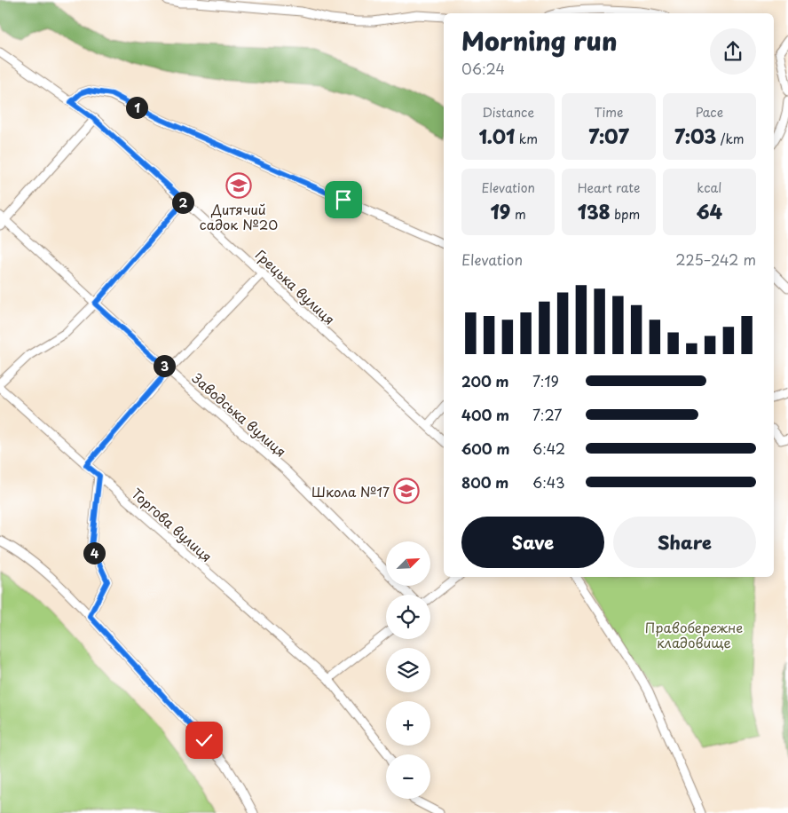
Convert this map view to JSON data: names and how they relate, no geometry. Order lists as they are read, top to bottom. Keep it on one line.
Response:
{"streets":{"street":["Грецька вулиця","Заводська вулиця","Торгова вулиця"]},"parks":["Правобережне кладовище"],"places":{"school or university":["Дитячий садок №20","Школа №17"]},"north":"top right","page":{"heading":["Morning run","06:24"],"stats":[["Distance","1.01 km"],["Time","7:07"],["Pace","7:03 /km"],["Elevation","19 m"],["Heart rate","138 bpm"],["kcal","64"]],"pins":["1","2","3","4"],"chart":["Elevation","225–242 m"],"list":[{"name":"200 m","note":"7:19"},{"name":"400 m","note":"7:27"},{"name":"600 m","note":"6:42"},{"name":"800 m","note":"6:43"}],"buttons":["Save","Share"],"map_buttons":["+","−"]}}
